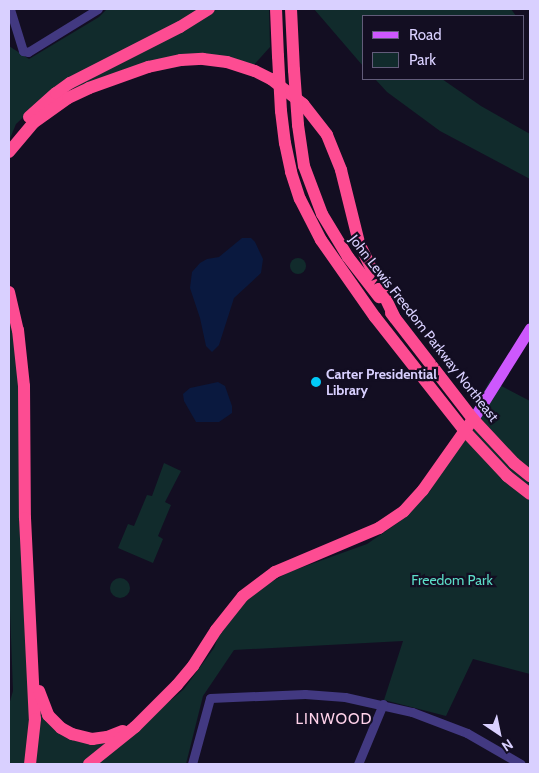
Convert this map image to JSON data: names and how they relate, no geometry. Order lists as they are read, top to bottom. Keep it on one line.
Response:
{"streets":{"highway":["John Lewis Freedom Parkway Northeast"]},"districts":["LINWOOD"],"parks":["Freedom Park"],"places":["Carter Presidential Library"],"legend":["Road","Park"],"north":"bottom right"}
